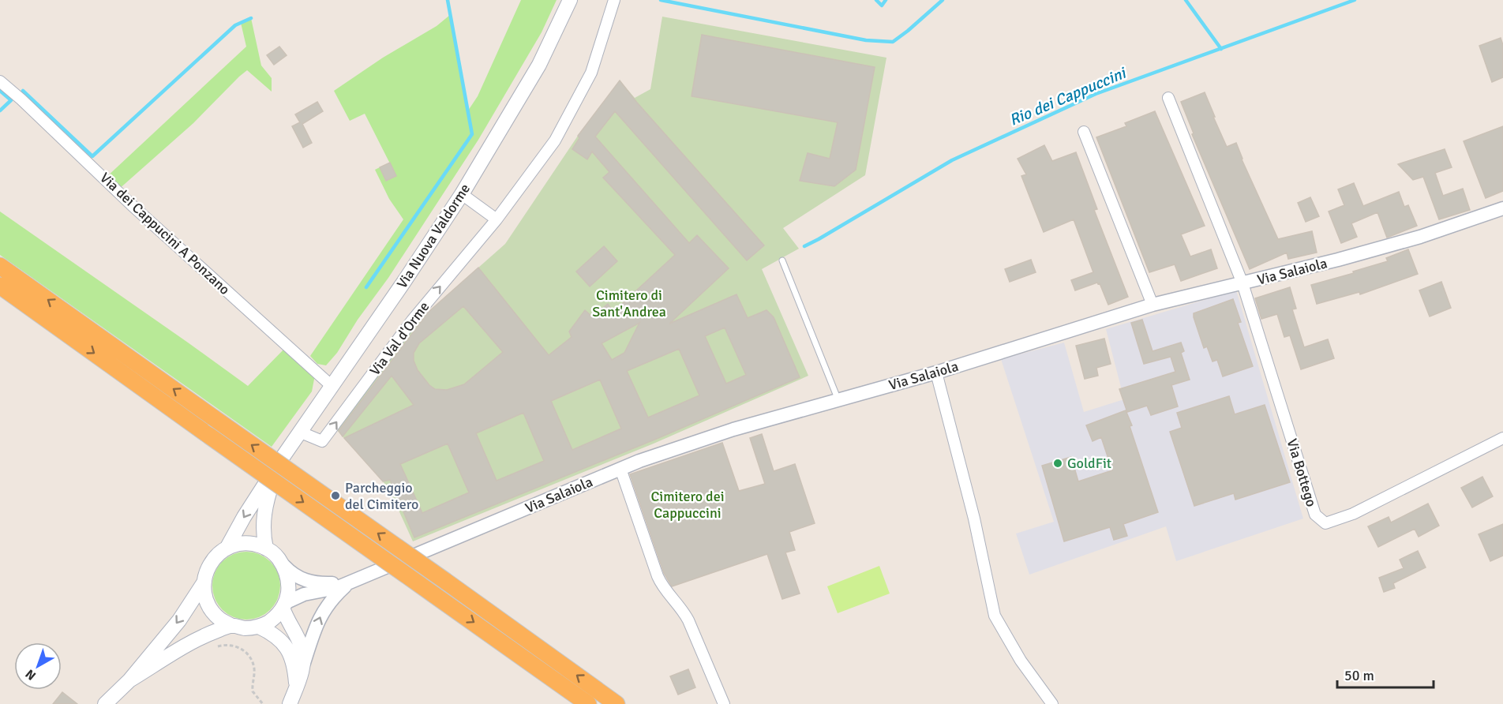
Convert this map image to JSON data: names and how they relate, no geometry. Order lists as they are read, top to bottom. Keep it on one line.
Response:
{"streets":{"main road":["Via Nuova Valdorme"],"street":["Via dei Cappucini A Ponzano","Via Salaiola","Via Val d'Orme","Via Bottego"]},"crossings":[["Via dei Cappucini A Ponzano","Via Nuova Valdorme"],["Via Nuova Valdorme","Via Salaiola"],["Via Nuova Valdorme","Via Val d'Orme"],["Via Salaiola","Via Bottego"]],"one_way":["Via Val d'Orme"],"water":["Rio dei Cappuccini"],"parks":["Cimitero di Sant'Andrea","Cimitero dei Cappuccini"],"places":["GoldFit","Parcheggio del Cimitero"],"scale_bar":"50 m","north":"bottom left"}
